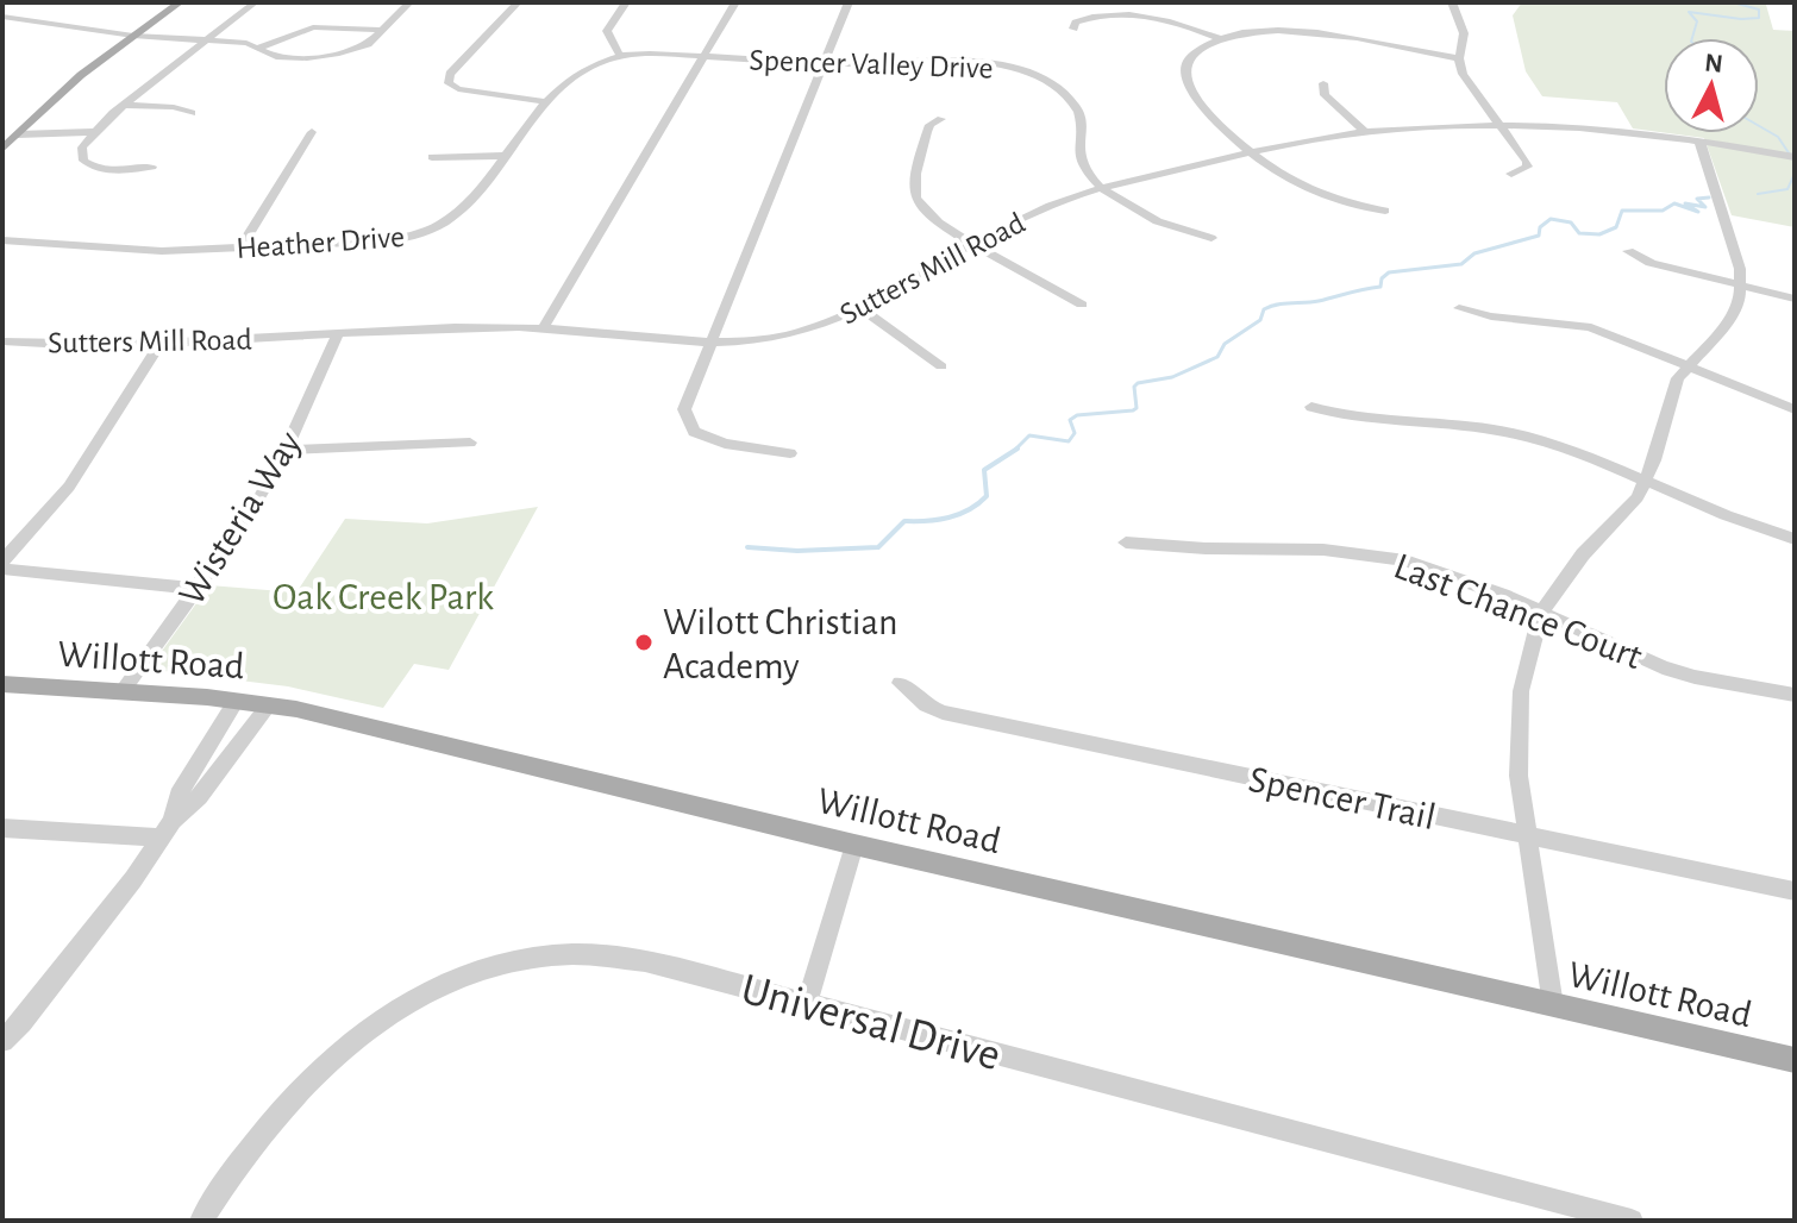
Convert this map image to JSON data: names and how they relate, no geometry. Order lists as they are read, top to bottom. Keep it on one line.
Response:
{"streets":{"main road":["Willott Road"],"street":["Spencer Valley Drive","Heather Drive","Sutters Mill Road","Wisteria Way","Last Chance Court","Spencer Trail","Universal Drive"]},"crossings":[["Spencer Valley Drive","Heather Drive"],["Spencer Valley Drive","Sutters Mill Road"],["Sutters Mill Road","Wisteria Way"],["Wisteria Way","Willott Road"]],"parks":["Oak Creek Park"],"places":["Wilott Christian Academy"],"north":"top"}
